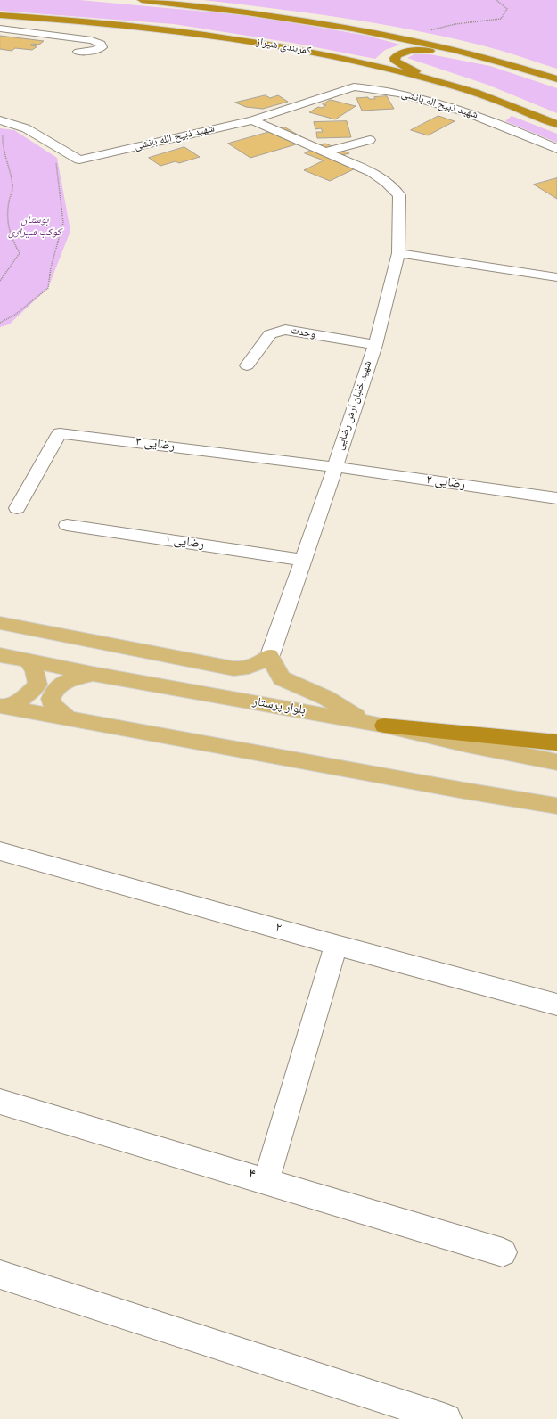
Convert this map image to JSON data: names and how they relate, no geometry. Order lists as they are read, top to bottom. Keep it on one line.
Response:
{"streets":{"highway":["کمربندی شیراز"],"main road":["بلوار پرستار"],"street":["شهید ذبیح اله بانشی","شهید ذبیح الله بانشی","وحدت","شهید خلبان آرش رضایی","رضایی ۳","رضایی ۲","رضایی ۱","۲","۴"]},"crossings":[["شهید ذبیح اله بانشی","شهید ذبیح الله بانشی"],["شهید ذبیح الله بانشی","شهید خلبان آرش رضایی"],["وحدت","شهید خلبان آرش رضایی"],["شهید خلبان آرش رضایی","رضایی ۳"],["شهید خلبان آرش رضایی","رضایی ۲"],["شهید خلبان آرش رضایی","رضایی ۱"],["رضایی ۳","رضایی ۲"]],"parks":["بوستان کوکب شیرازی"]}
